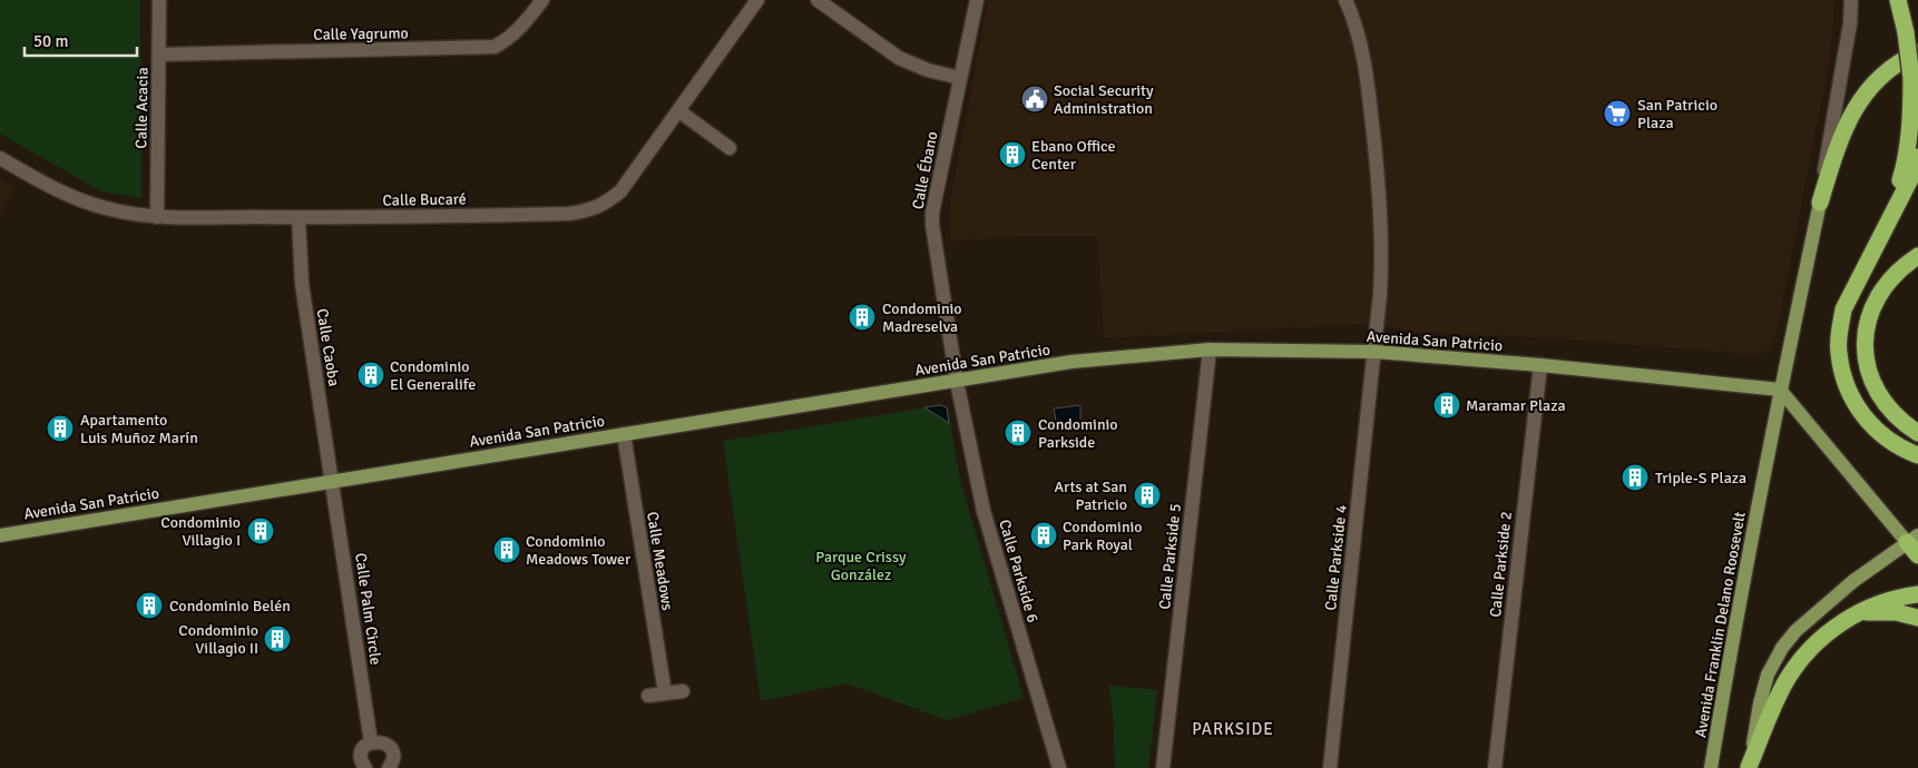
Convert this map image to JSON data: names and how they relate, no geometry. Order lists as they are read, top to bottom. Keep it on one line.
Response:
{"streets":{"main road":["Avenida San Patricio","Avenida Franklin Delano Roosevelt"],"street":["Calle Yagrumo","Calle Acacia","Calle Ébano","Calle Bucaré","Calle Caoba","Calle Parkside 5","Calle Parkside 4","Calle Meadows","Calle Parkside 2","Calle Parkside 6","Calle Palm Circle"]},"crossings":[["Calle Yagrumo","Calle Acacia"],["Calle Acacia","Calle Bucaré"],["Calle Ébano","Avenida San Patricio"],["Calle Ébano","Calle Parkside 6"],["Calle Bucaré","Calle Caoba"],["Avenida San Patricio","Calle Caoba"],["Avenida San Patricio","Calle Parkside 5"],["Avenida San Patricio","Calle Parkside 4"],["Avenida San Patricio","Calle Meadows"],["Avenida San Patricio","Calle Parkside 2"],["Avenida San Patricio","Calle Parkside 6"],["Avenida San Patricio","Calle Palm Circle"],["Avenida San Patricio","Avenida Franklin Delano Roosevelt"],["Calle Caoba","Calle Palm Circle"]],"districts":["PARKSIDE"],"parks":["Parque Crissy González"],"places":{"public building":["Social Security Administration"],"supermarket":["San Patricio Plaza"],"building":["Ebano Office Center","Condominio Madreselva","Condominio El Generalife","Maramar Plaza","Apartamento Luis Muñoz Marín","Condominio Parkside","Triple-S Plaza","Arts at San Patricio","Condominio Villagio I","Condominio Park Royal","Condominio Meadows Tower","Condominio Belén","Condominio Villagio II"]},"scale_bar":"50 m"}
